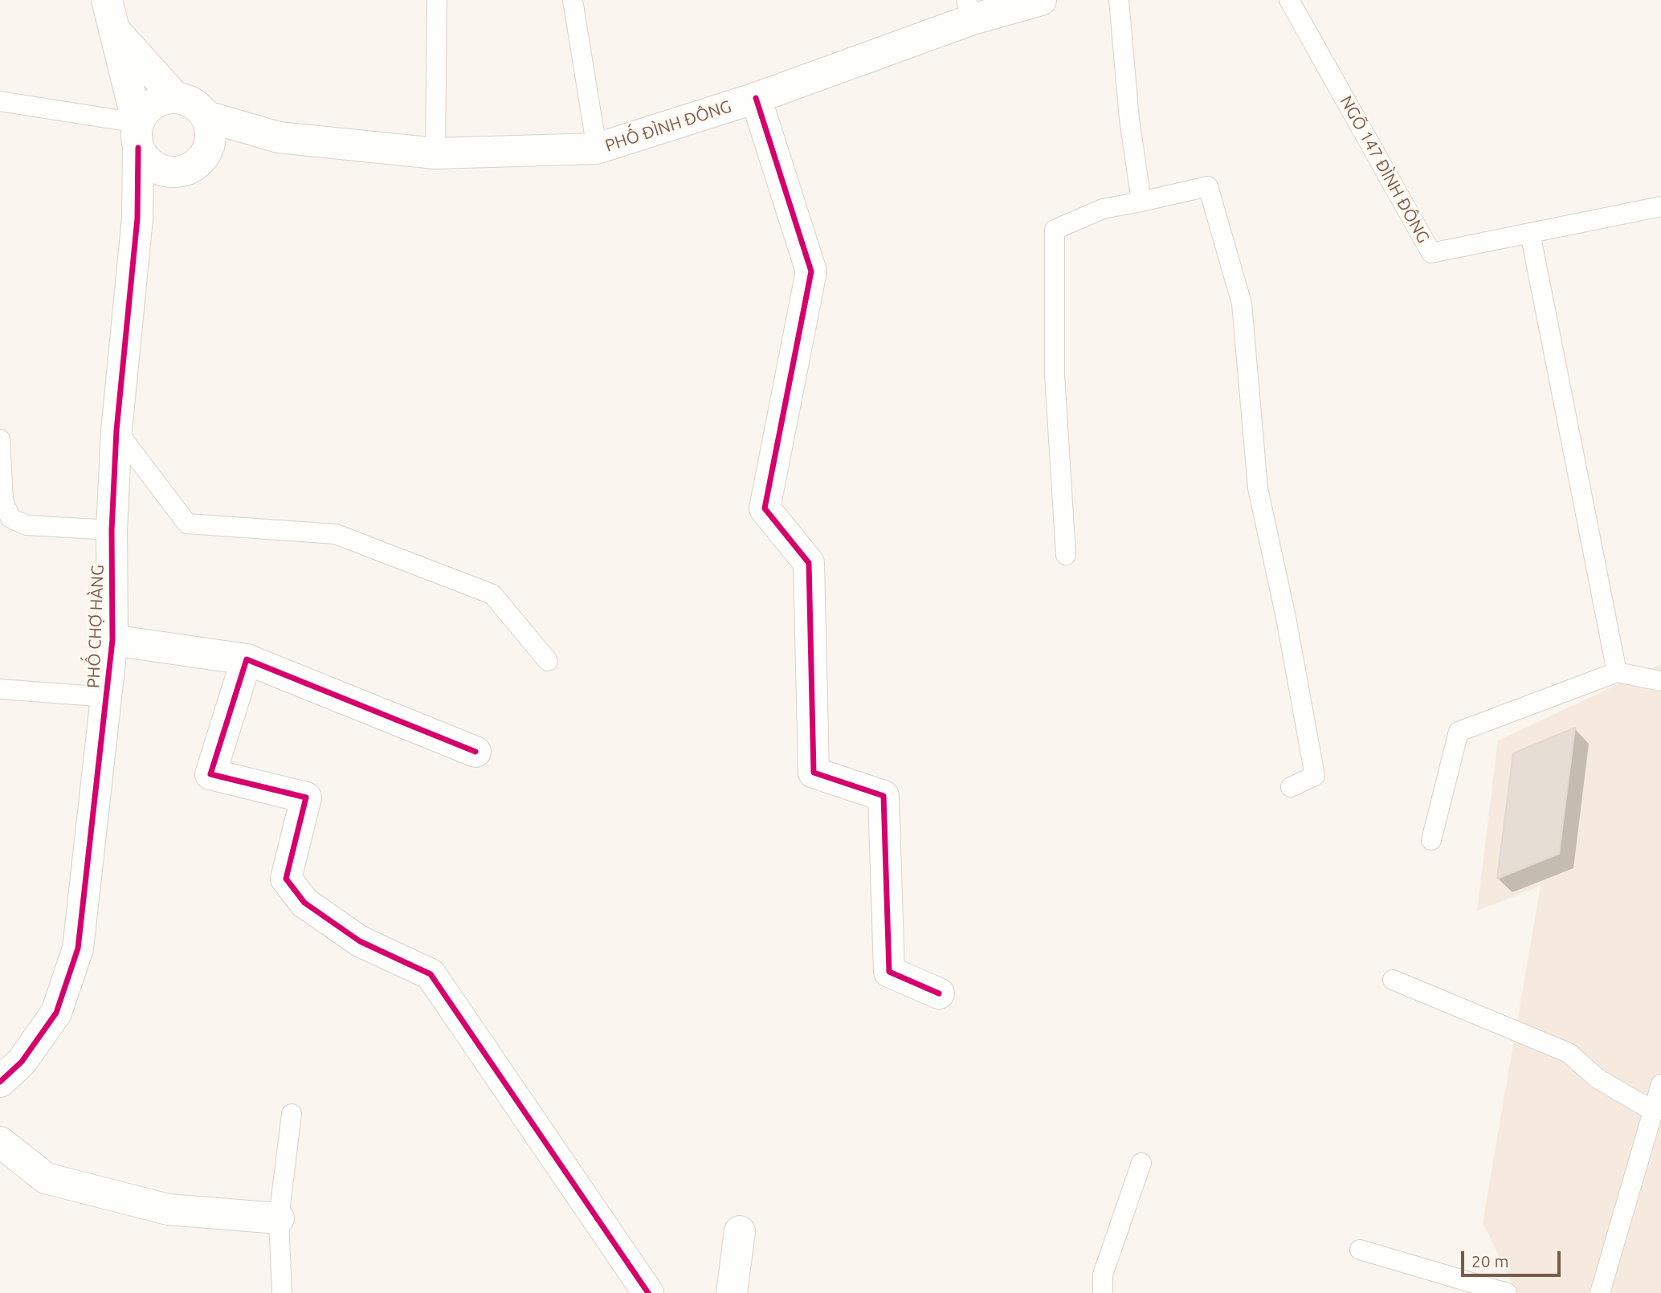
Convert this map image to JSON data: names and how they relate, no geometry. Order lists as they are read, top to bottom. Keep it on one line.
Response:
{"streets":{"street":["PHỐ ĐÌNH ĐÔNG","PHỐ CHỢ HÀNG"],"lane":["NGÕ 147 ĐÌNH ĐÔNG"]},"crossings":[["PHỐ ĐÌNH ĐÔNG","PHỐ CHỢ HÀNG"]],"scale_bar":"20 m"}
